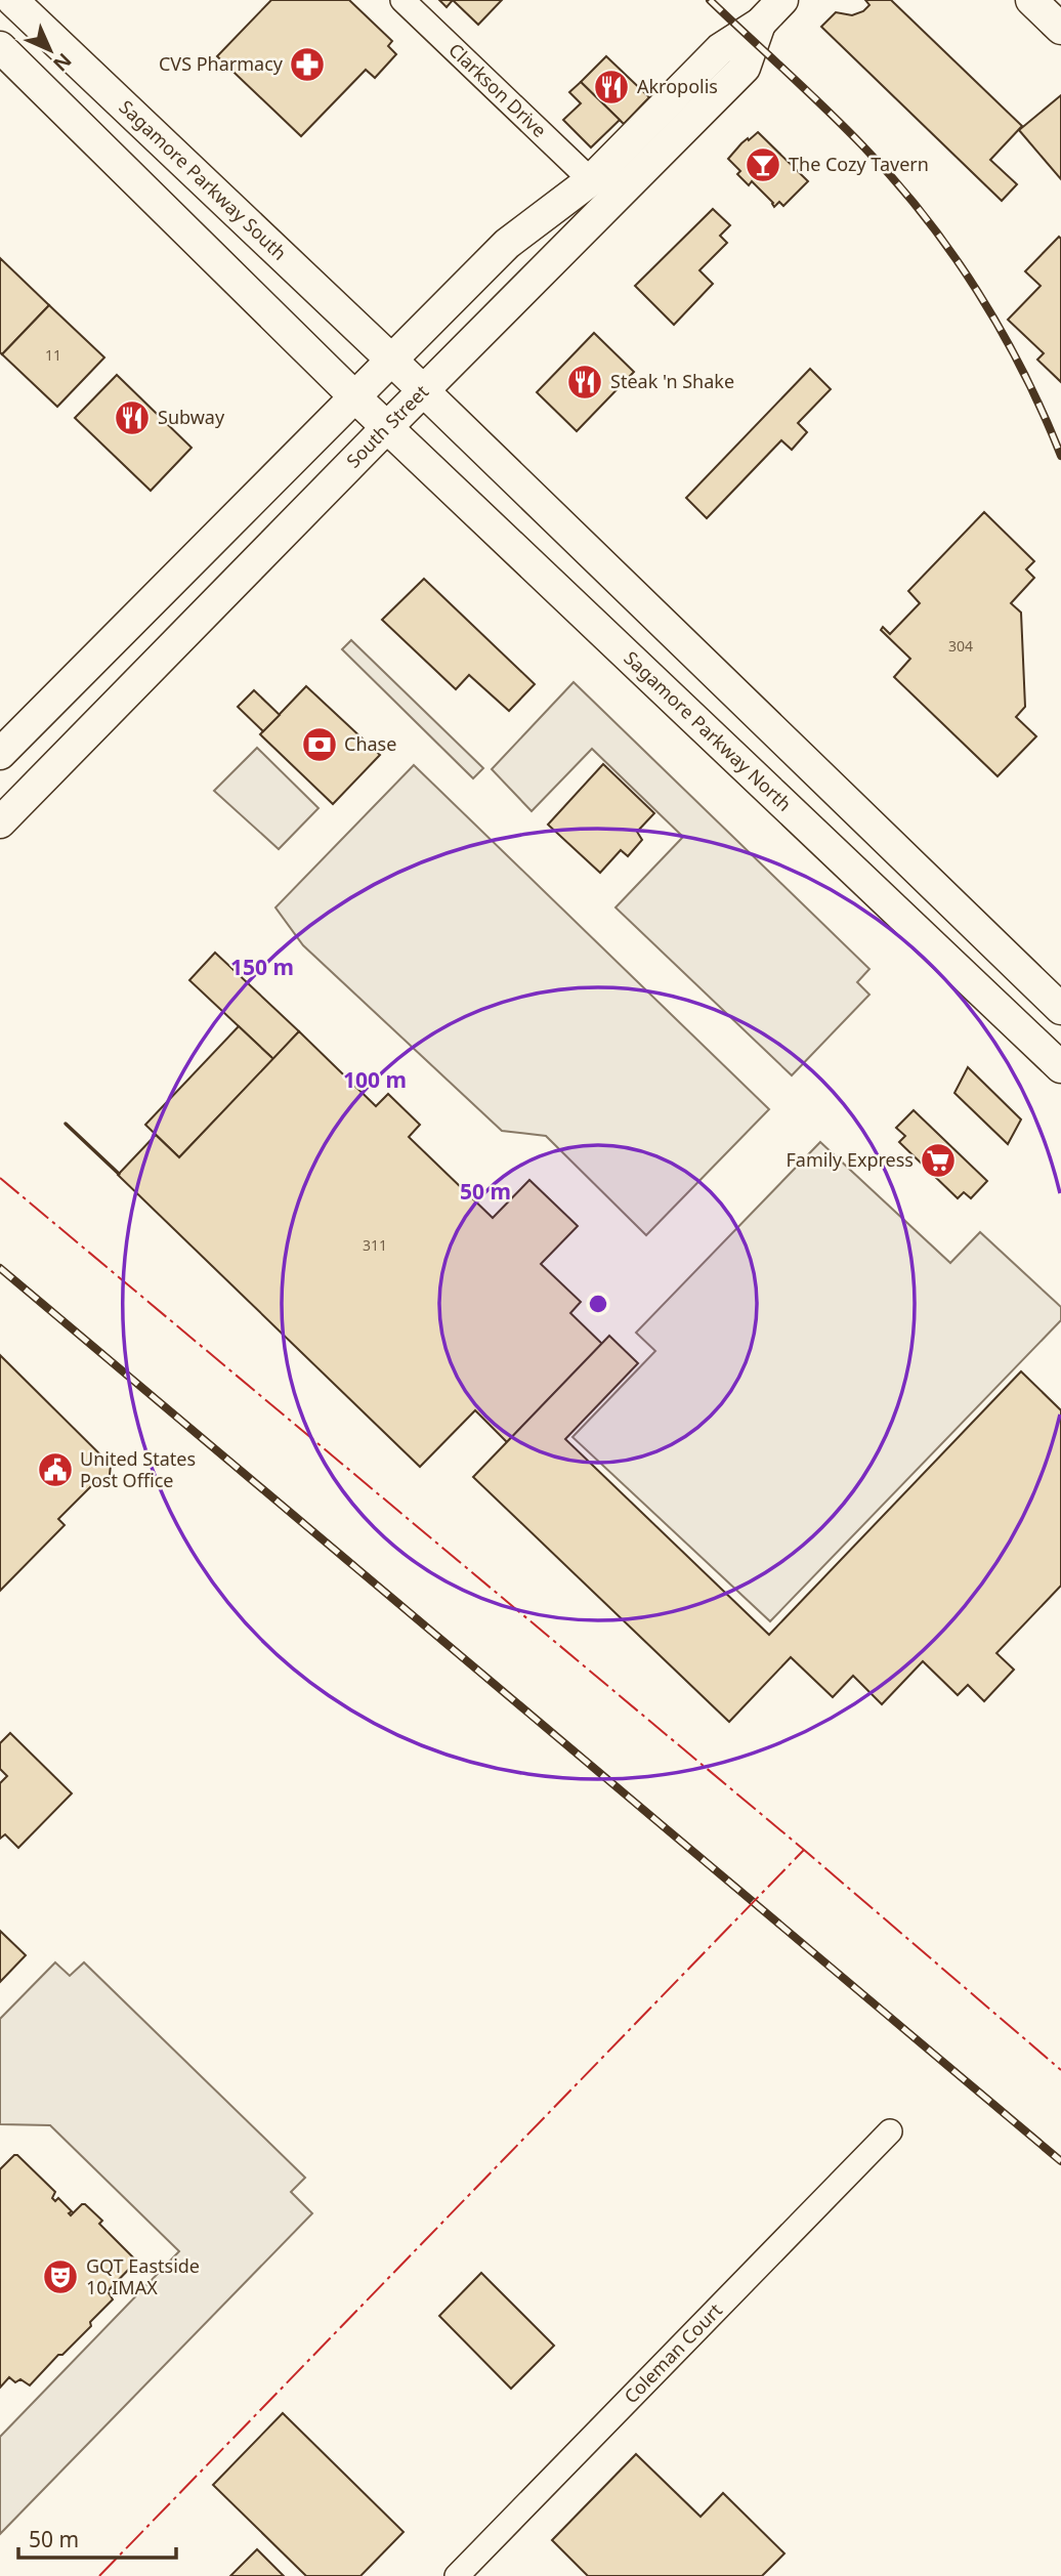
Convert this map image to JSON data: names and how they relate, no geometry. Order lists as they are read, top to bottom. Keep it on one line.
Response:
{"streets":{"main road":["Sagamore Parkway South","South Street","Sagamore Parkway North"],"street":["Clarkson Drive","Coleman Court"]},"crossings":[["Clarkson Drive","South Street"],["Sagamore Parkway South","South Street"],["South Street","Sagamore Parkway North"]],"places":{"pharmacy":["CVS Pharmacy"],"restaurant":["Akropolis","Steak 'n Shake","Subway"],"bar":["The Cozy Tavern"],"bank":["Chase"],"supermarket":["Family Express"],"public building":["United States Post Office"],"theatre":["GQT Eastside 10 IMAX"]},"house_numbers":["11","304","311"],"scale_bar":"50 m","north":"bottom right","rings":["150 m","100 m","50 m"]}
